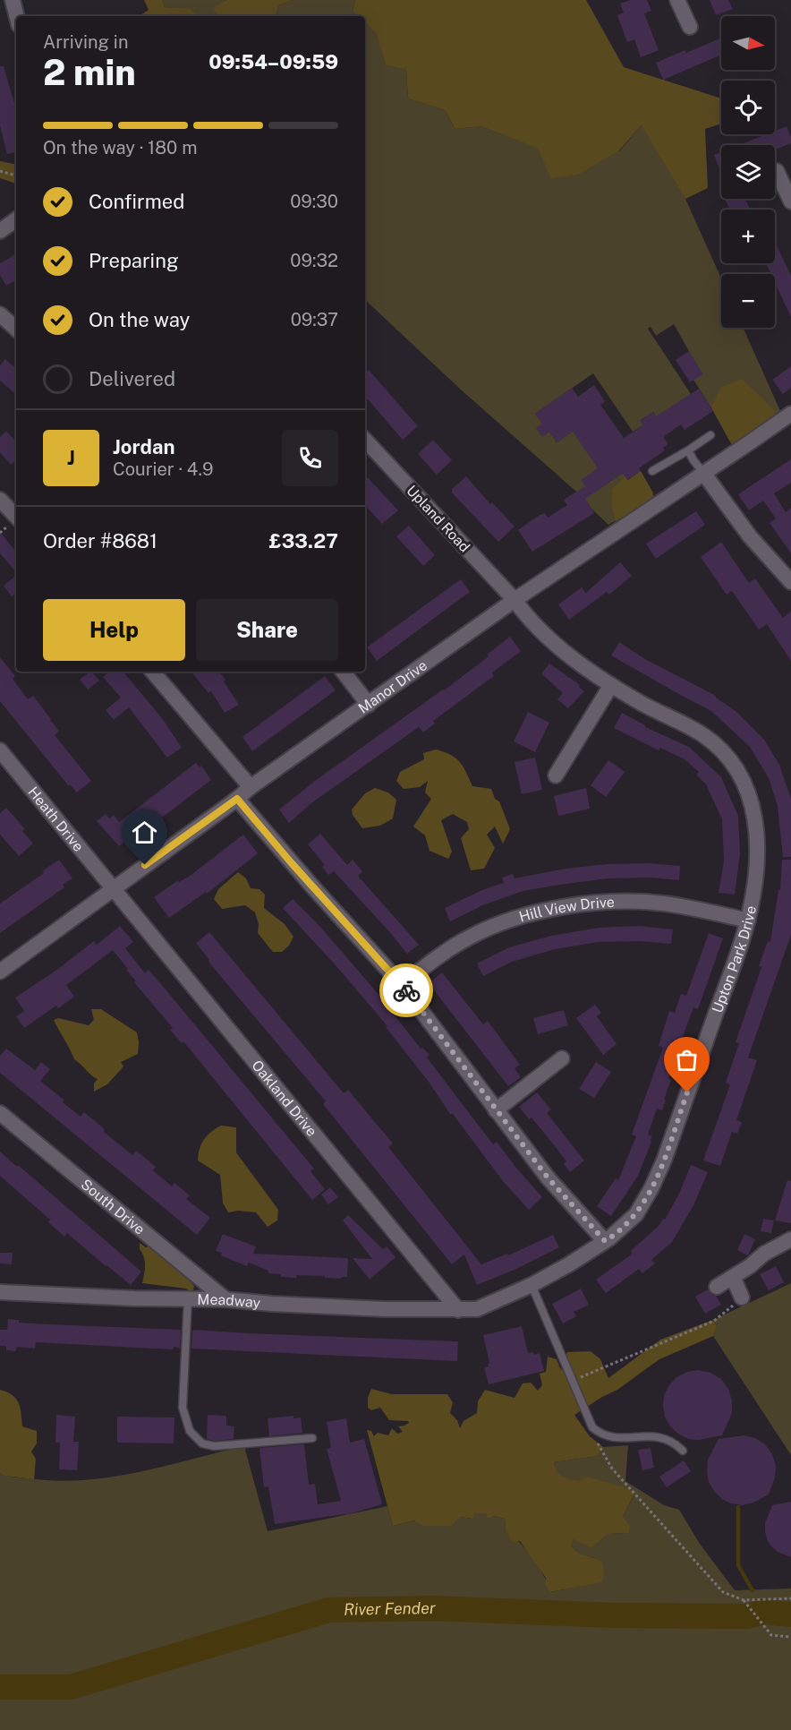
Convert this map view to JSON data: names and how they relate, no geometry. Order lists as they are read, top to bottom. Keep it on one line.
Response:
{"streets":{"street":["Upland Road","Manor Drive","Heath Drive","Hill View Drive","Upton Park Drive","Oakland Drive","South Drive","Meadway"]},"crossings":[["Upland Road","Manor Drive"],["Upland Road","Upton Park Drive"],["Manor Drive","Heath Drive"],["Manor Drive","Upton Park Drive"],["Manor Drive","Oakland Drive"],["Heath Drive","Oakland Drive"],["Hill View Drive","Upton Park Drive"],["Upton Park Drive","Oakland Drive"],["Upton Park Drive","Meadway"],["Oakland Drive","Meadway"],["South Drive","Meadway"]],"water":["River Fender"],"north":"right","page":{"map_buttons":["+","−"],"heading":["2 min","Arriving in","09:54–09:59"],"panel":["Jordan","Courier · 4.9","Order #8681","£33.27"],"bar":"On the way · 180 m","list":[["Confirmed","09:30"],["Preparing","09:32"],["On the way","09:37"],"Delivered"],"round":"J","buttons":["Help","Share"]}}
